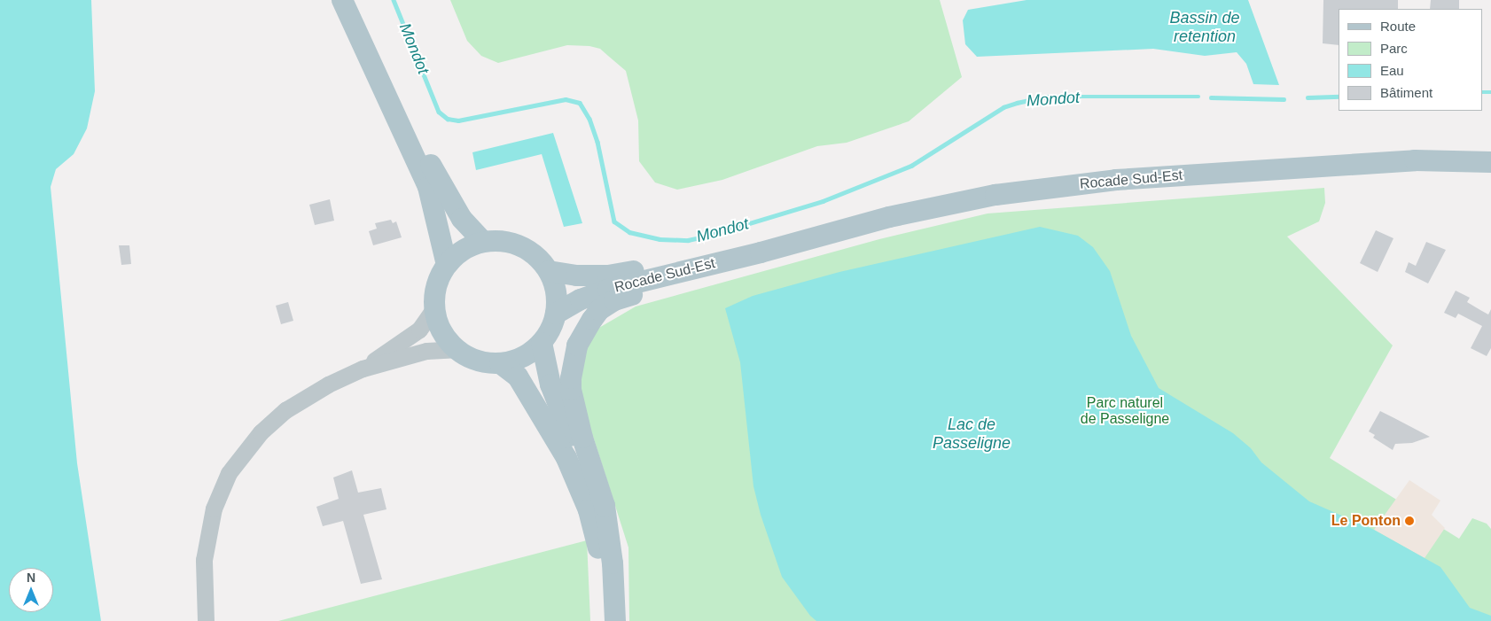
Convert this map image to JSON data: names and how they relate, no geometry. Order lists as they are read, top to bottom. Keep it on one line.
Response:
{"streets":{"main road":["Rocade Sud-Est"]},"water":["Bassin de retention","Mondot","Lac de Passeligne"],"parks":["Parc naturel de Passeligne"],"places":["Le Ponton"],"legend":["Route","Parc","Eau","Bâtiment"],"north":"top"}
